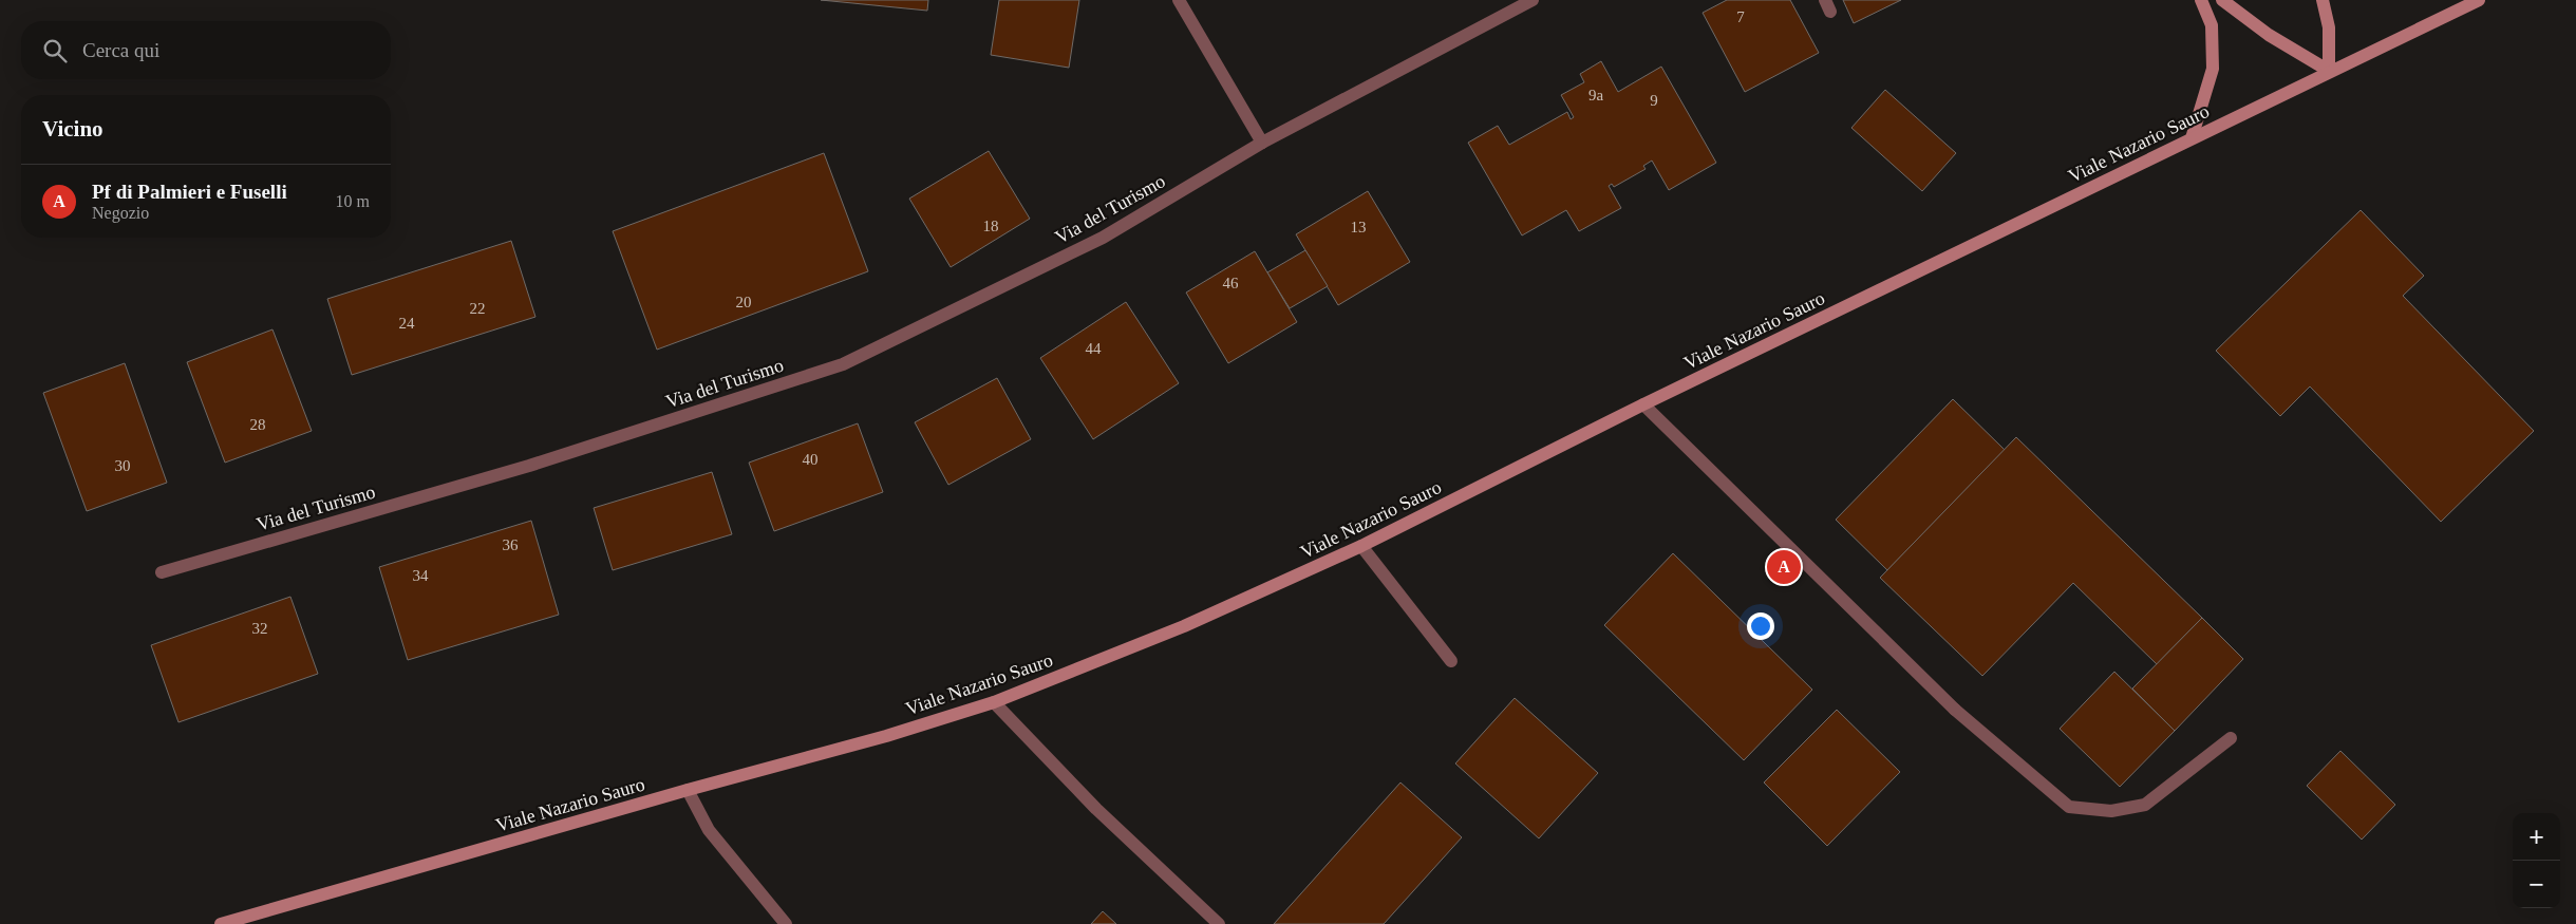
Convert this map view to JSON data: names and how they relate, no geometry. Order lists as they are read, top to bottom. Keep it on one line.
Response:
{"streets":{"main road":["Viale Nazario Sauro"],"street":["Via del Turismo"]},"house_numbers":["7","9a","9","18","13","46","20","22","24","44","28","40","30","36","34","32"],"page":{"search":"Cerca qui","heading":"Vicino","list":[{"mark":"A","name":"Pf di Palmieri e Fuselli","note":"Negozio","value":"10 m"}],"pins":"A","map_buttons":["+","−"]}}
